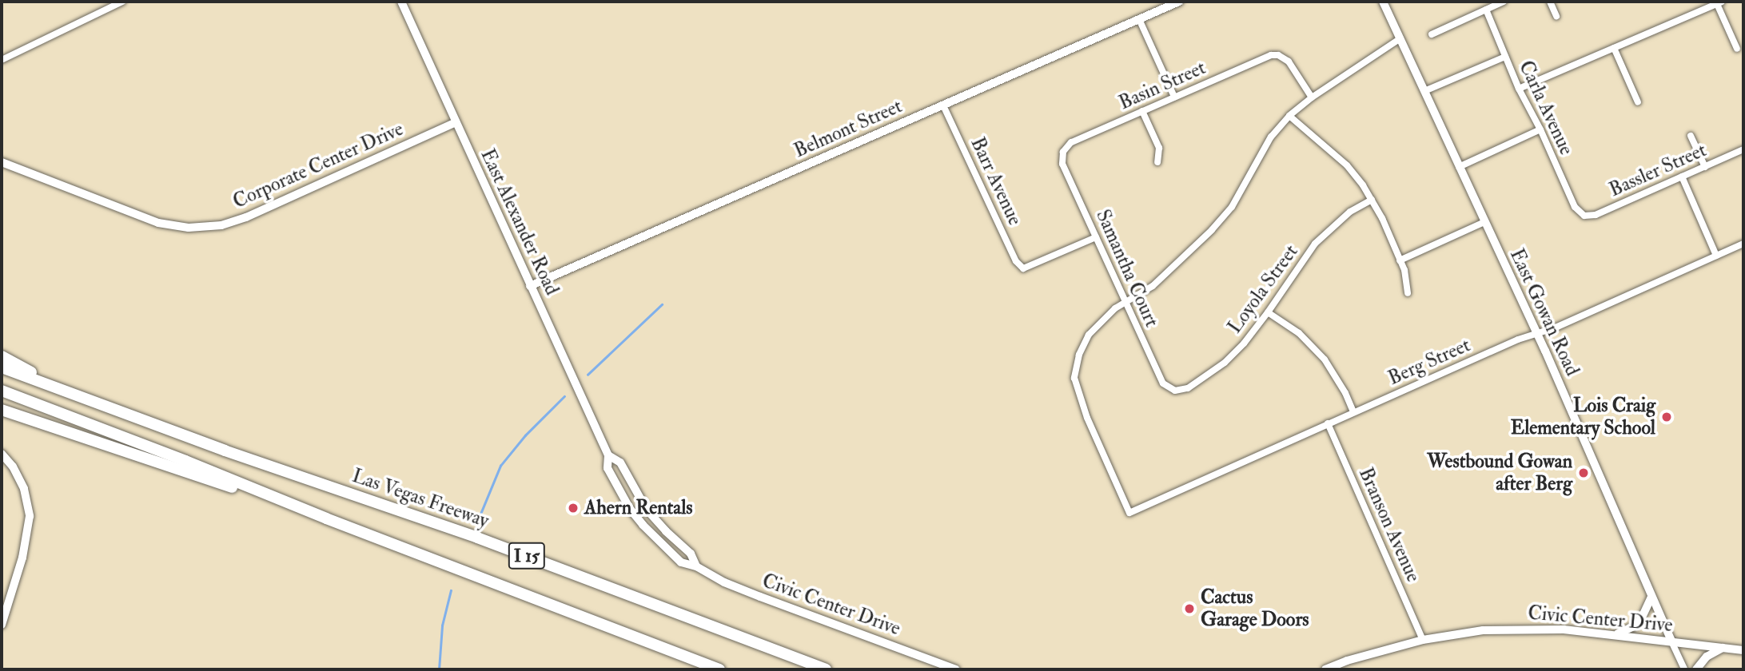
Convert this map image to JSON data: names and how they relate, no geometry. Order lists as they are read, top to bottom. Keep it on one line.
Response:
{"streets":{"highway":["Las Vegas Freeway","I 15"],"street":["Basin Street","Carla Avenue","Belmont Street","Corporate Center Drive","Bassler Street","Barr Avenue","East Alexander Road","Samantha Court","Loyola Street","East Gowan Road","Berg Street","Branson Avenue","Civic Center Drive"]},"crossings":[["Basin Street","Samantha Court"],["Carla Avenue","Bassler Street"],["Belmont Street","Barr Avenue"],["Belmont Street","East Alexander Road"],["Corporate Center Drive","East Alexander Road"],["Barr Avenue","Samantha Court"],["East Alexander Road","Civic Center Drive"],["Samantha Court","Loyola Street"],["Samantha Court","Berg Street"],["East Gowan Road","Berg Street"],["East Gowan Road","Civic Center Drive"],["Berg Street","Branson Avenue"],["Branson Avenue","Civic Center Drive"]],"places":["Lois Craig Elementary School","Westbound Gowan after Berg","Ahern Rentals","Cactus Garage Doors"]}
